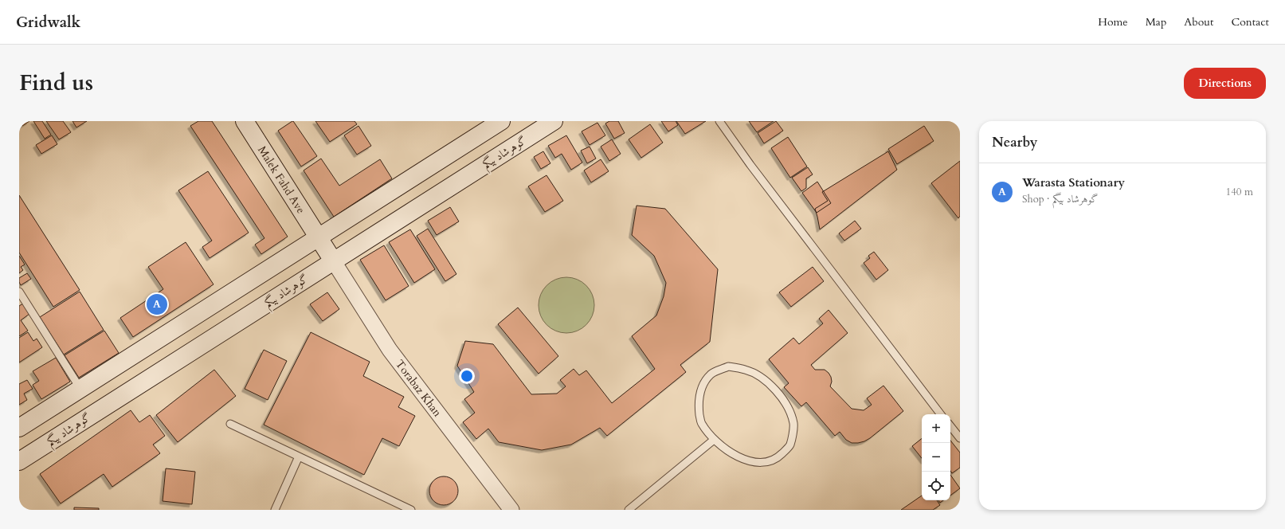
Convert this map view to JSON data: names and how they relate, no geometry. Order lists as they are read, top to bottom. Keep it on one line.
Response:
{"streets":{"main road":["گوهرشاد بیگم","Malek Fahd Ave"],"street":["Torabaz Khan"]},"crossings":[["گوهرشاد بیگم","Malek Fahd Ave"],["گوهرشاد بیگم","Torabaz Khan"],["Malek Fahd Ave","Torabaz Khan"]],"page":{"header":"Gridwalk","nav":["Home","Map","About","Contact"],"title":"Find us","buttons":"Directions","heading":"Nearby","list":[{"mark":"A","name":"Warasta Stationary","note":"Shop · گوهرشاد بیگم","value":"140 m"}],"pins":"A","map_buttons":["+","−"]}}
